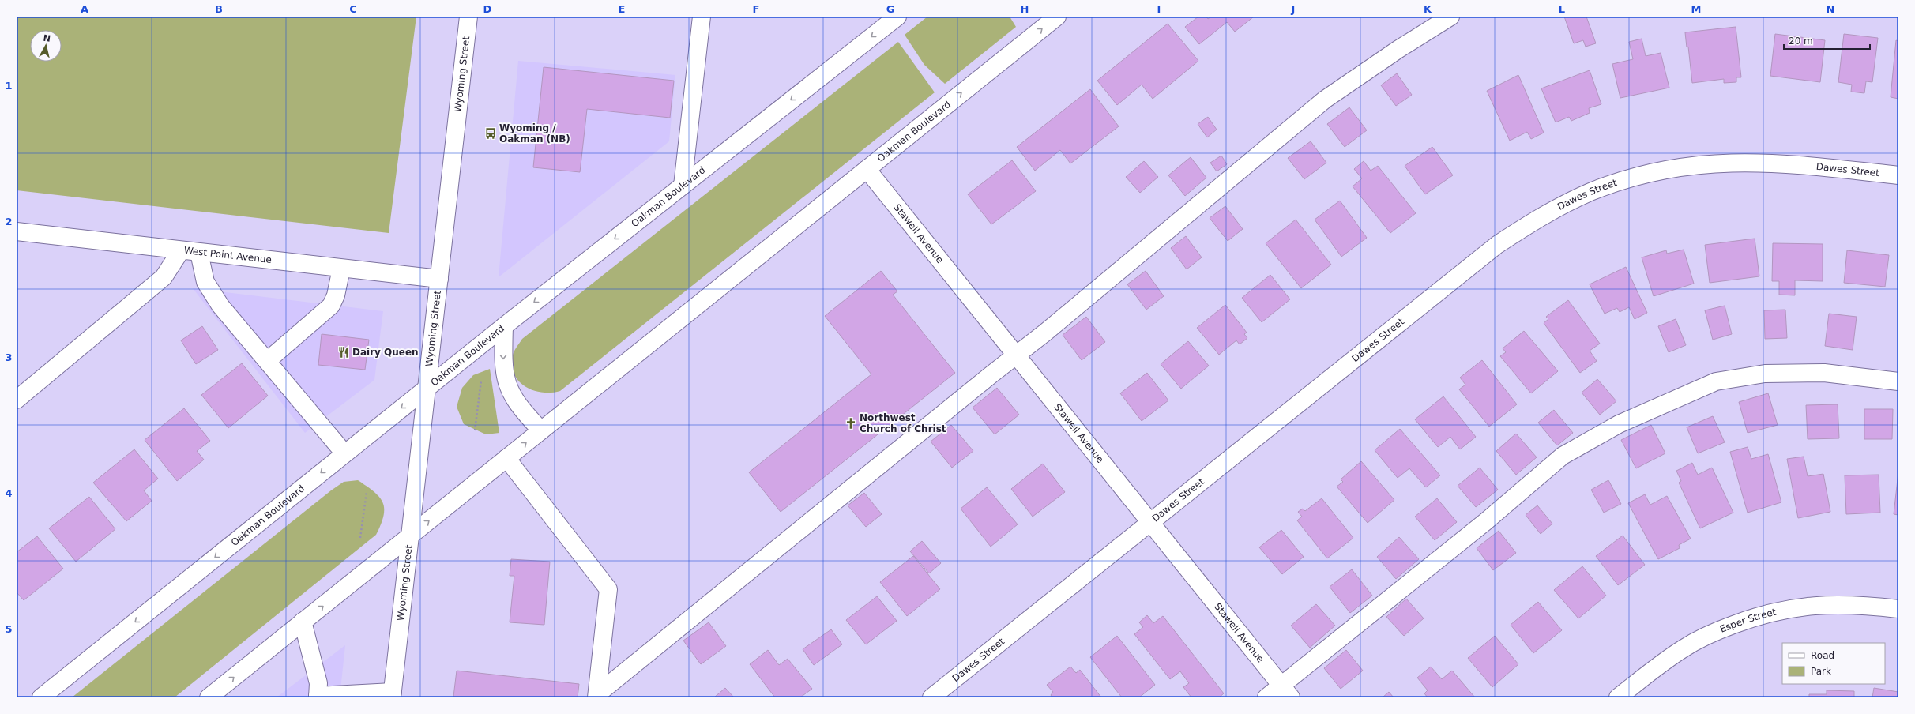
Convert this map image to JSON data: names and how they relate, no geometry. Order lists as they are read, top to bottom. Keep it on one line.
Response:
{"streets":{"street":["Wyoming Street","Oakman Boulevard","Dawes Street","Stawell Avenue","West Point Avenue","Esper Street"]},"crossings":[["Wyoming Street","Oakman Boulevard"],["Wyoming Street","West Point Avenue"],["Oakman Boulevard","Stawell Avenue"],["Dawes Street","Stawell Avenue"]],"places":{"bus stop":["Wyoming / Oakman (NB)"],"restaurant":["Dairy Queen"],"church":["Northwest Church of Christ"]},"legend":["Road","Park"],"scale_bar":"20 m","north":"top","grid":{"columns":["A","B","C","D","E","F","G","H","I","J","K","L","M","N"],"rows":["1","2","3","4","5"]}}
